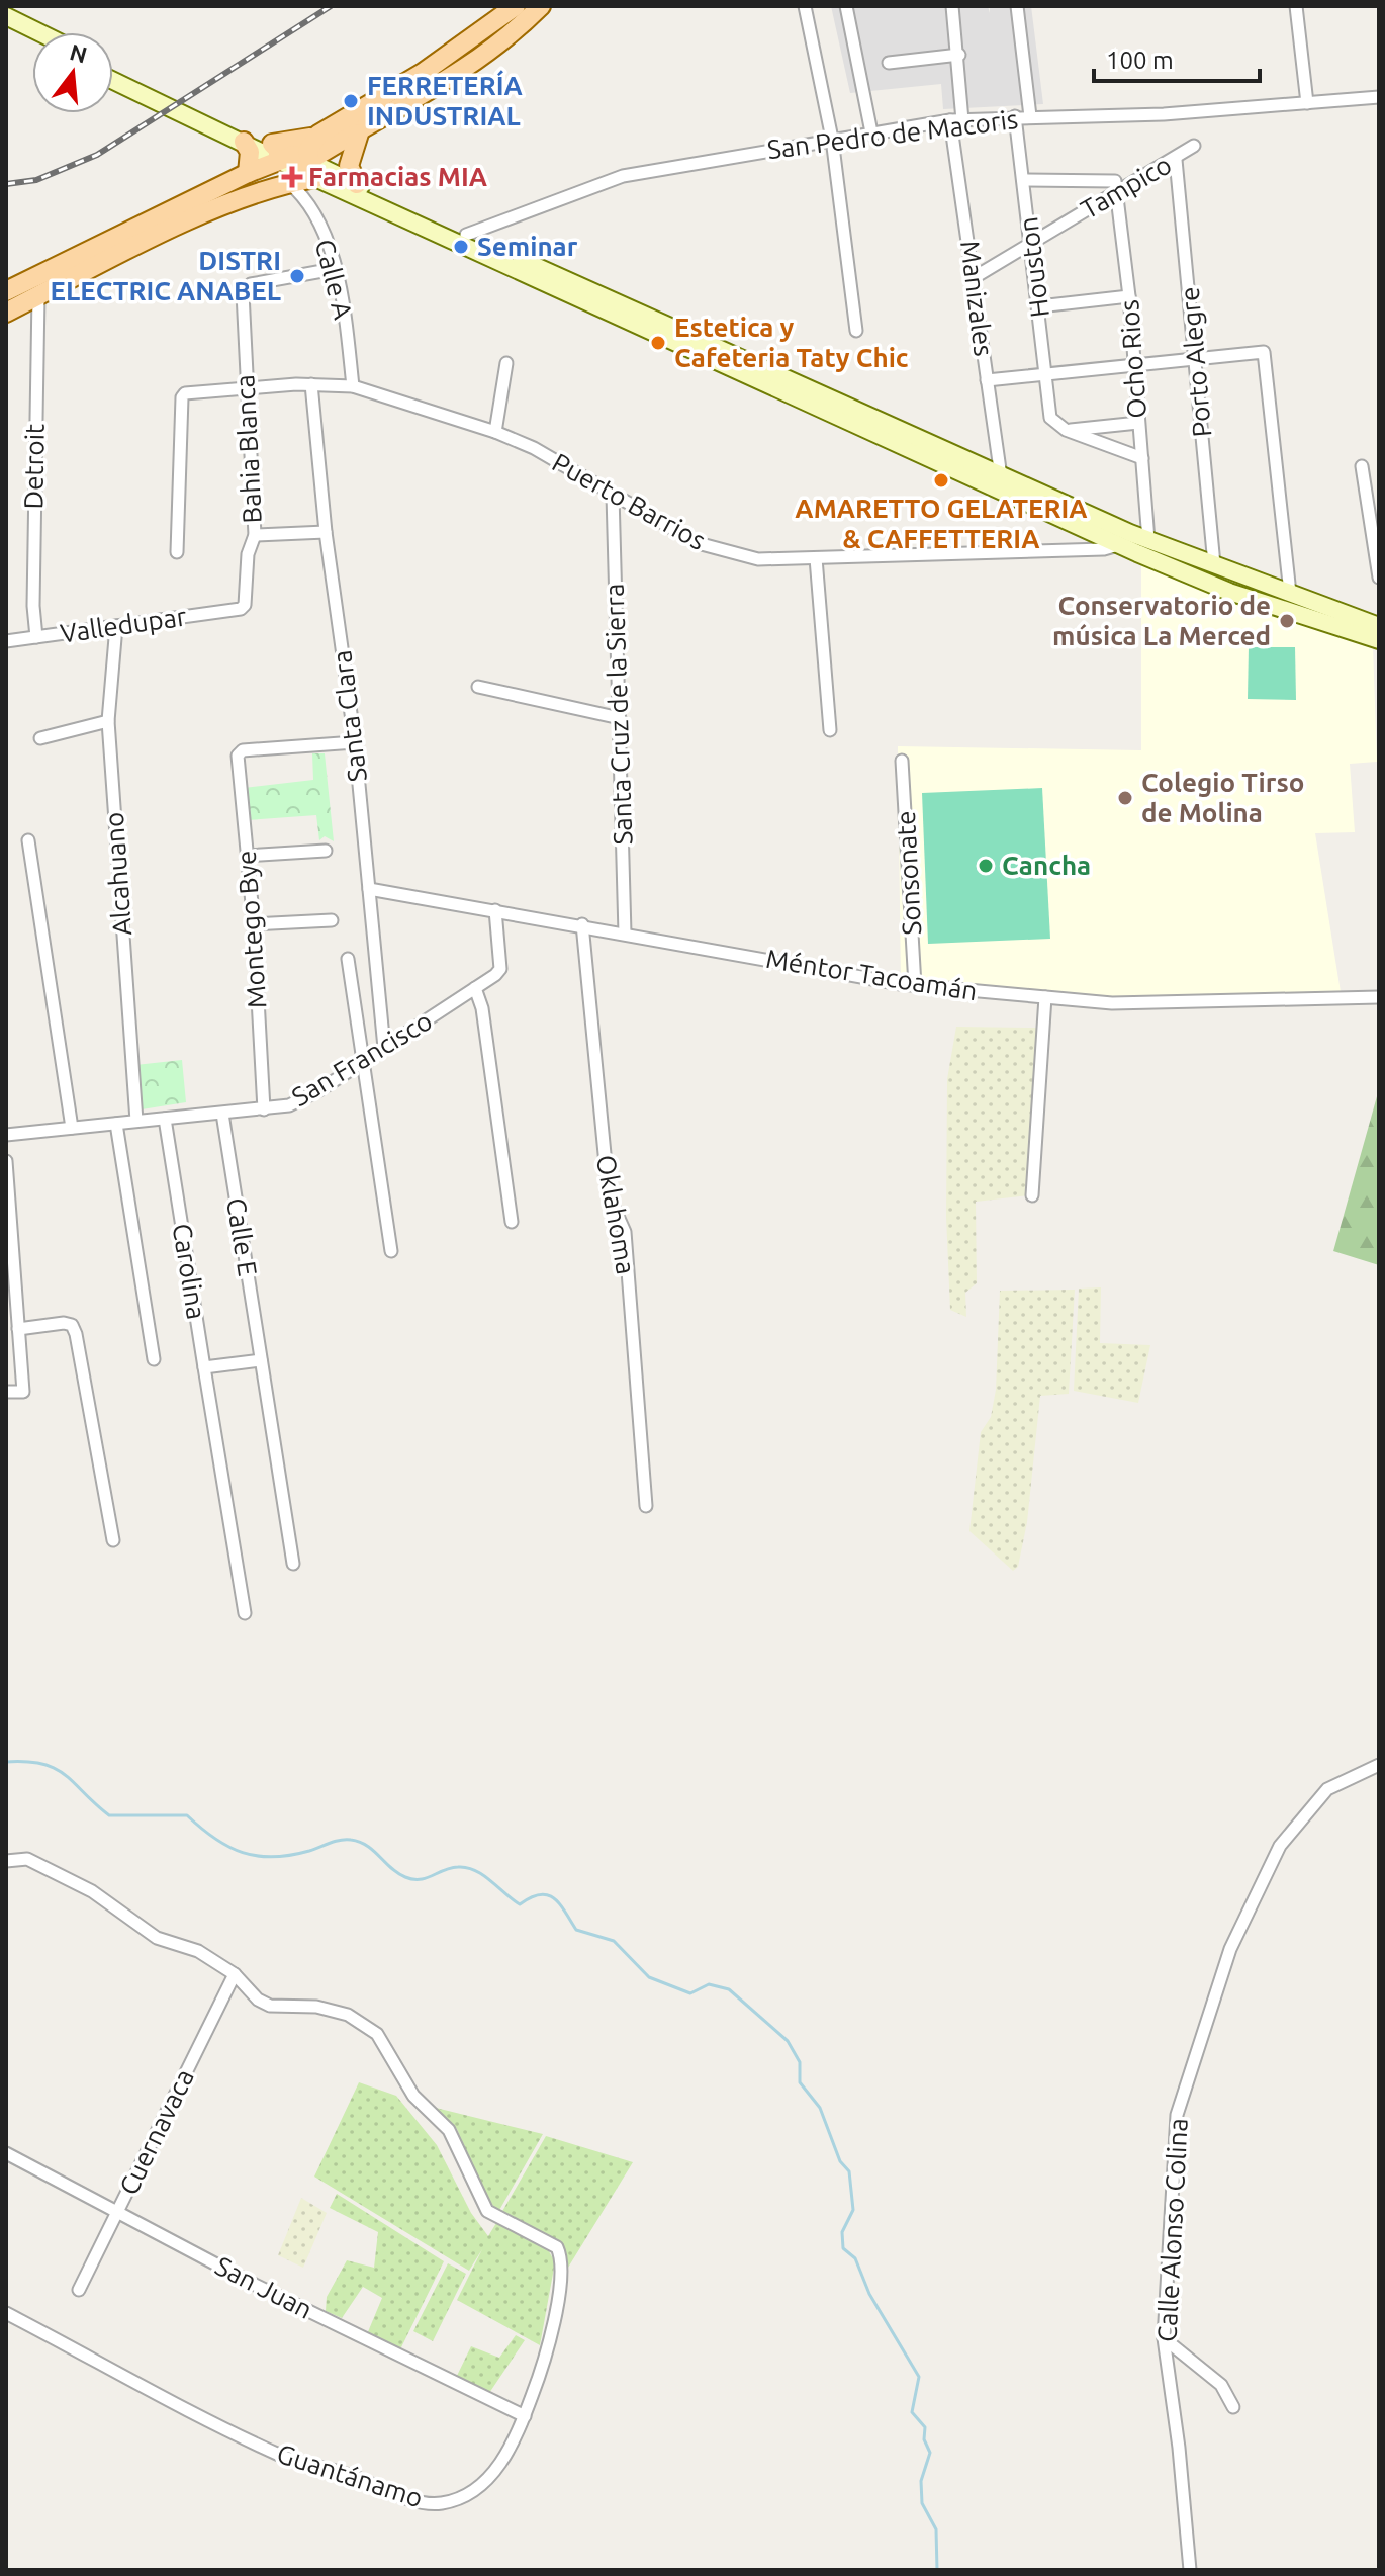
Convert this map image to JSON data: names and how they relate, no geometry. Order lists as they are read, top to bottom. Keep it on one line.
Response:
{"streets":{"street":["San Pedro de Macoris","Tampico","Houston","Calle A","Manizales","Ocho Rios","Porto Alegre","Bahia Blanca","Detroit","Puerto Barrios","Valledupar","Santa Cruz de la Sierra","Santa Clara","Sonsonate","Alcahuano","Montego Bye","Méntor Tacoamán","San Francisco","Oklahoma","Calle E","Carolina","Cuernavaca","Calle Alonso Colina","San Juan","Guantánamo"]},"crossings":[["San Pedro de Macoris","Houston"],["San Pedro de Macoris","Manizales"],["Tampico","Houston"],["Tampico","Manizales"],["Tampico","Ocho Rios"],["Tampico","Porto Alegre"],["Houston","Ocho Rios"],["Calle A","Bahia Blanca"],["Calle A","Puerto Barrios"],["Bahia Blanca","Puerto Barrios"],["Bahia Blanca","Valledupar"],["Detroit","Valledupar"],["Puerto Barrios","Santa Cruz de la Sierra"],["Puerto Barrios","Santa Clara"],["Valledupar","Alcahuano"],["Santa Cruz de la Sierra","Méntor Tacoamán"],["Santa Clara","Montego Bye"],["Santa Clara","Méntor Tacoamán"],["Santa Clara","San Francisco"],["Sonsonate","Méntor Tacoamán"],["Alcahuano","San Francisco"],["Montego Bye","San Francisco"],["Méntor Tacoamán","San Francisco"],["Méntor Tacoamán","Oklahoma"],["San Francisco","Calle E"],["San Francisco","Carolina"],["Cuernavaca","San Juan"],["Cuernavaca","Guantánamo"],["San Juan","Guantánamo"]],"places":{"other":["FERRETERÍA INDUSTRIAL","Seminar","DISTRI ELECTRIC ANABEL","Estetica y Cafeteria Taty Chic","AMARETTO GELATERIA & CAFFETTERIA","Conservatorio de música La Merced","Colegio Tirso de Molina","Cancha"],"health":["Farmacias MIA"]},"scale_bar":"100 m","north":"top"}
